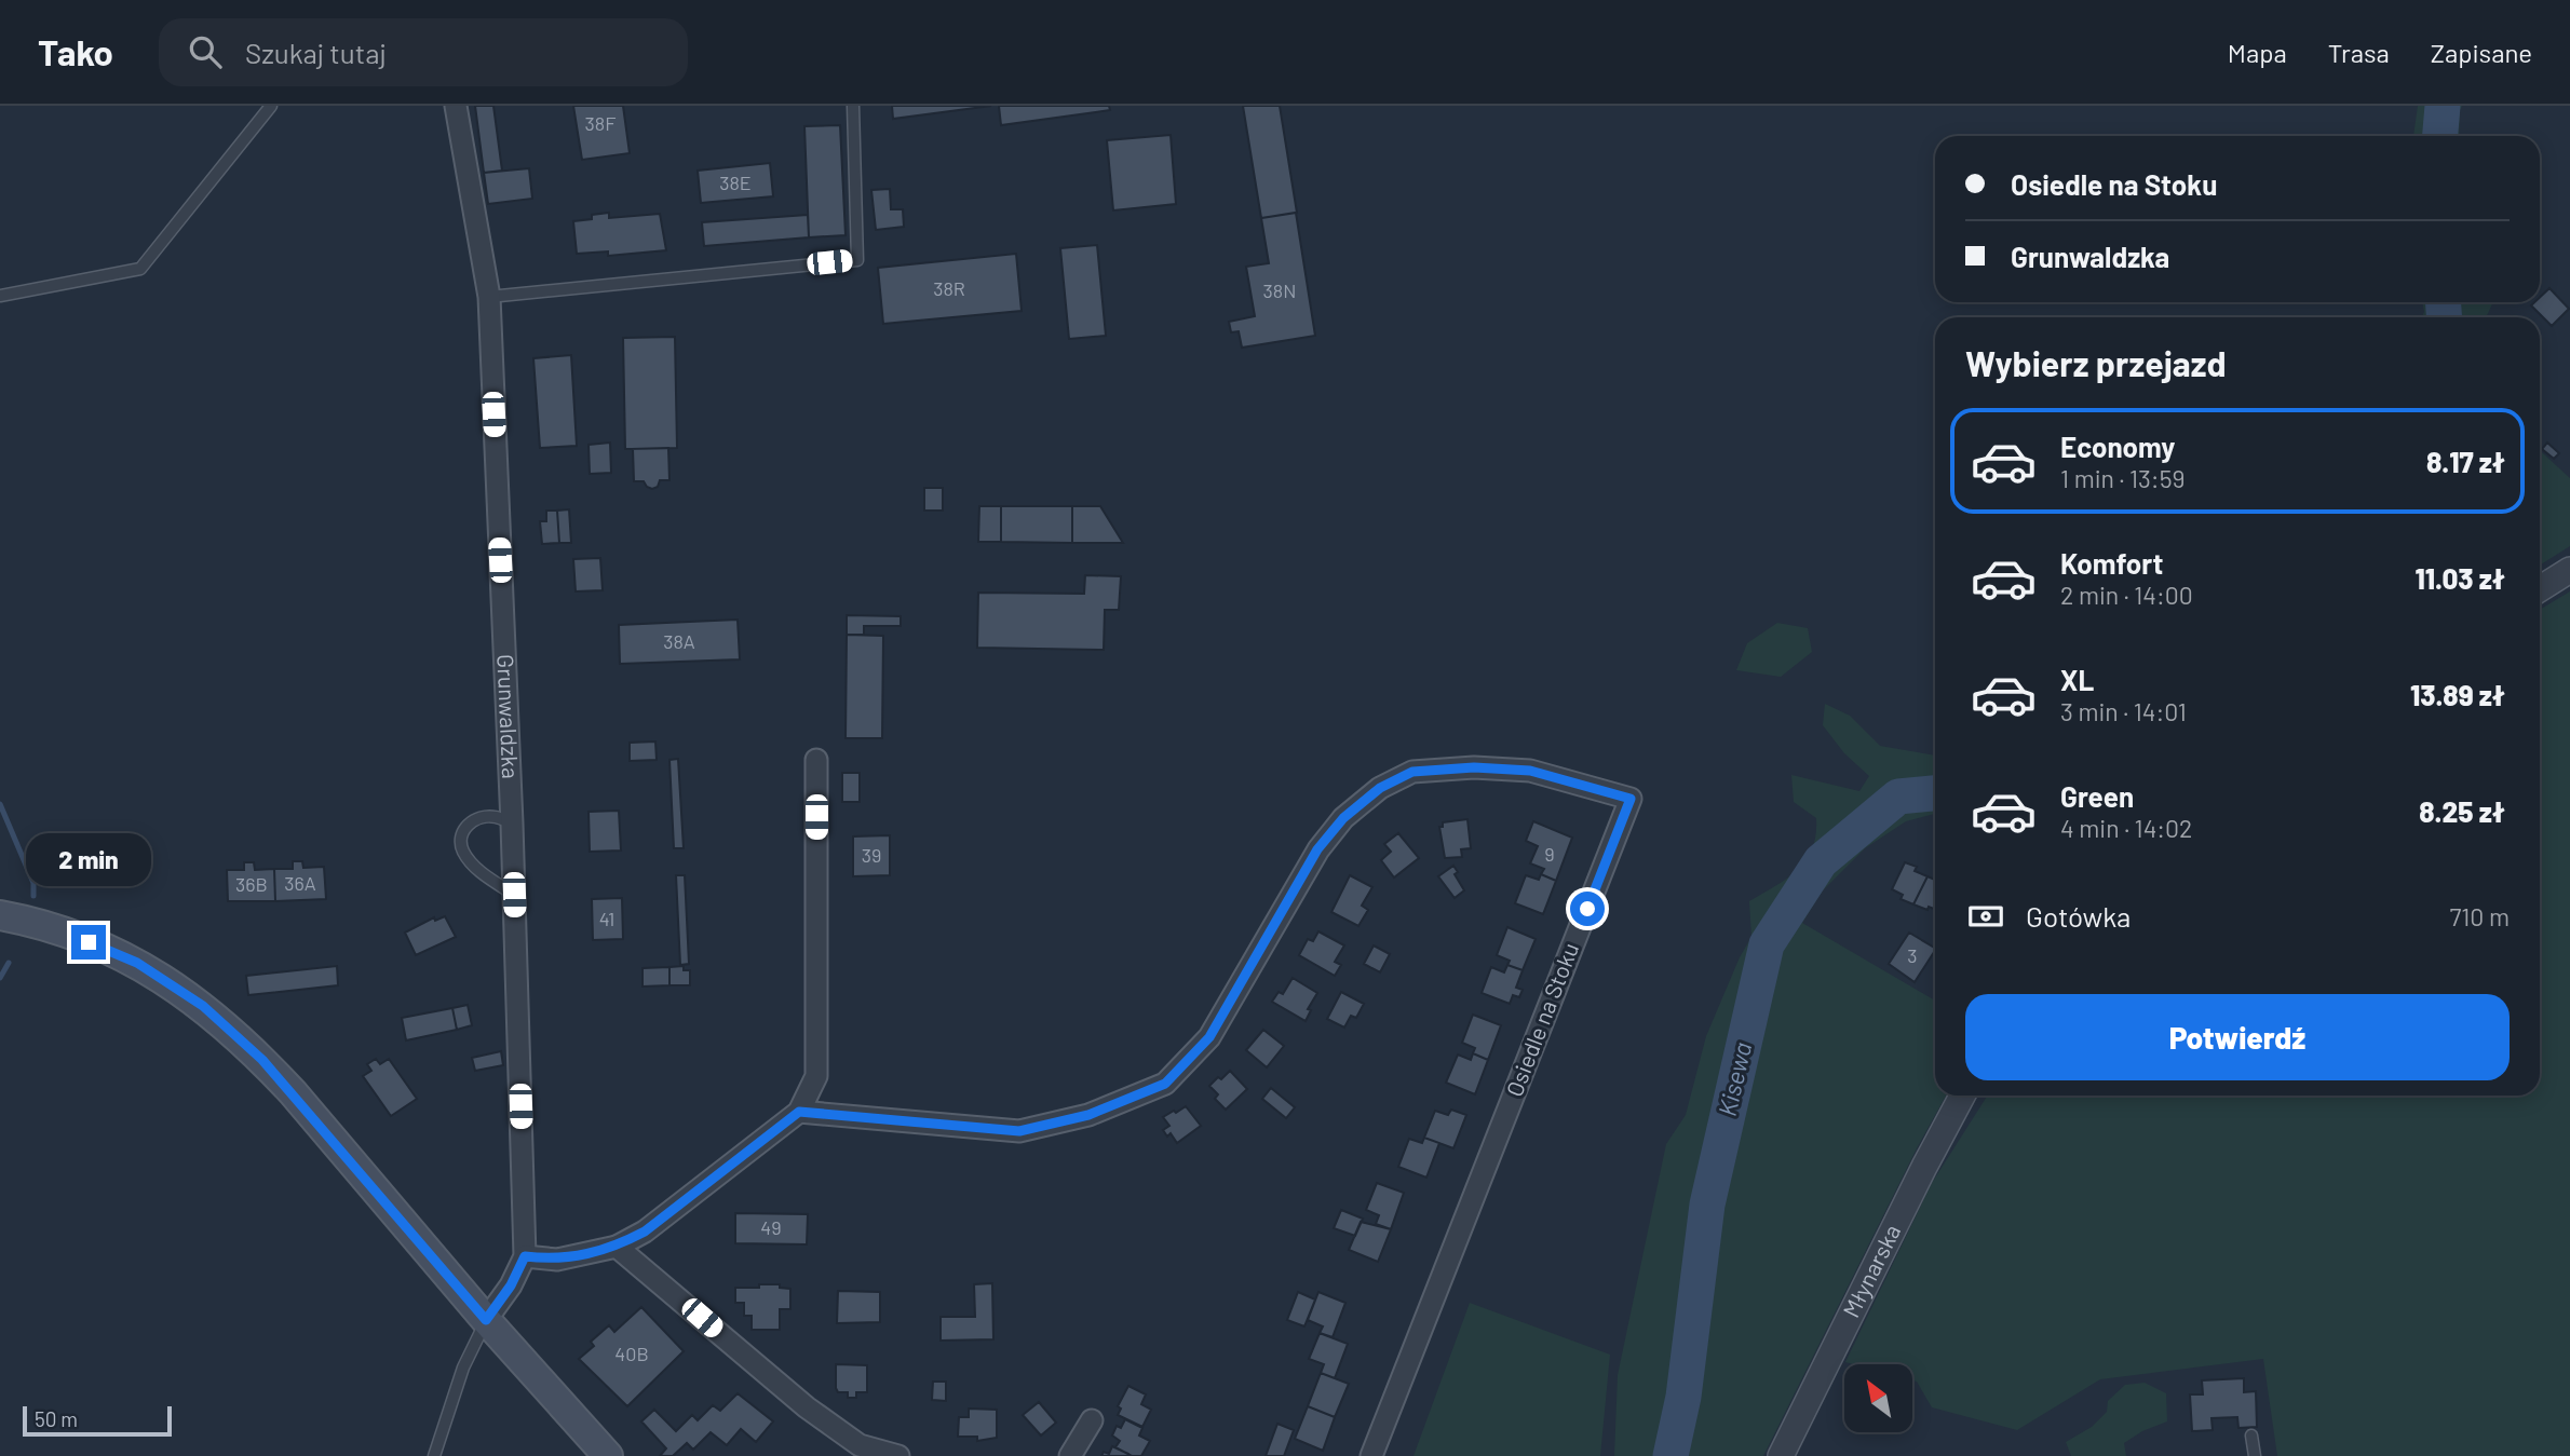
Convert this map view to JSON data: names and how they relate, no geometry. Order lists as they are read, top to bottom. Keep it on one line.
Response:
{"streets":{"street":["Grunwaldzka","Osiedle na Stoku","Młynarska"]},"water":["Kisewa"],"house_numbers":["38F","38E","38R","38N","38A","9","39","36A","36B","41","3","49","40B"],"scale_bar":"50 m","north":"top left","page":{"header":"Tako","search":"Szukaj tutaj","nav":["Mapa","Trasa","Zapisane"],"banner":["Osiedle na Stoku","Grunwaldzka"],"heading":"Wybierz przejazd","list":[{"name":"Economy","note":"1 min · 13:59","value":"8.17 zł"},{"name":"Komfort","note":"2 min · 14:00","value":"11.03 zł"},{"name":"XL","note":"3 min · 14:01","value":"13.89 zł"},{"name":"Green","note":"4 min · 14:02","value":"8.25 zł"}],"bubble":"2 min","pay":["Gotówka","710 m"],"buttons":"Potwierdź","scale":"50 m"}}
